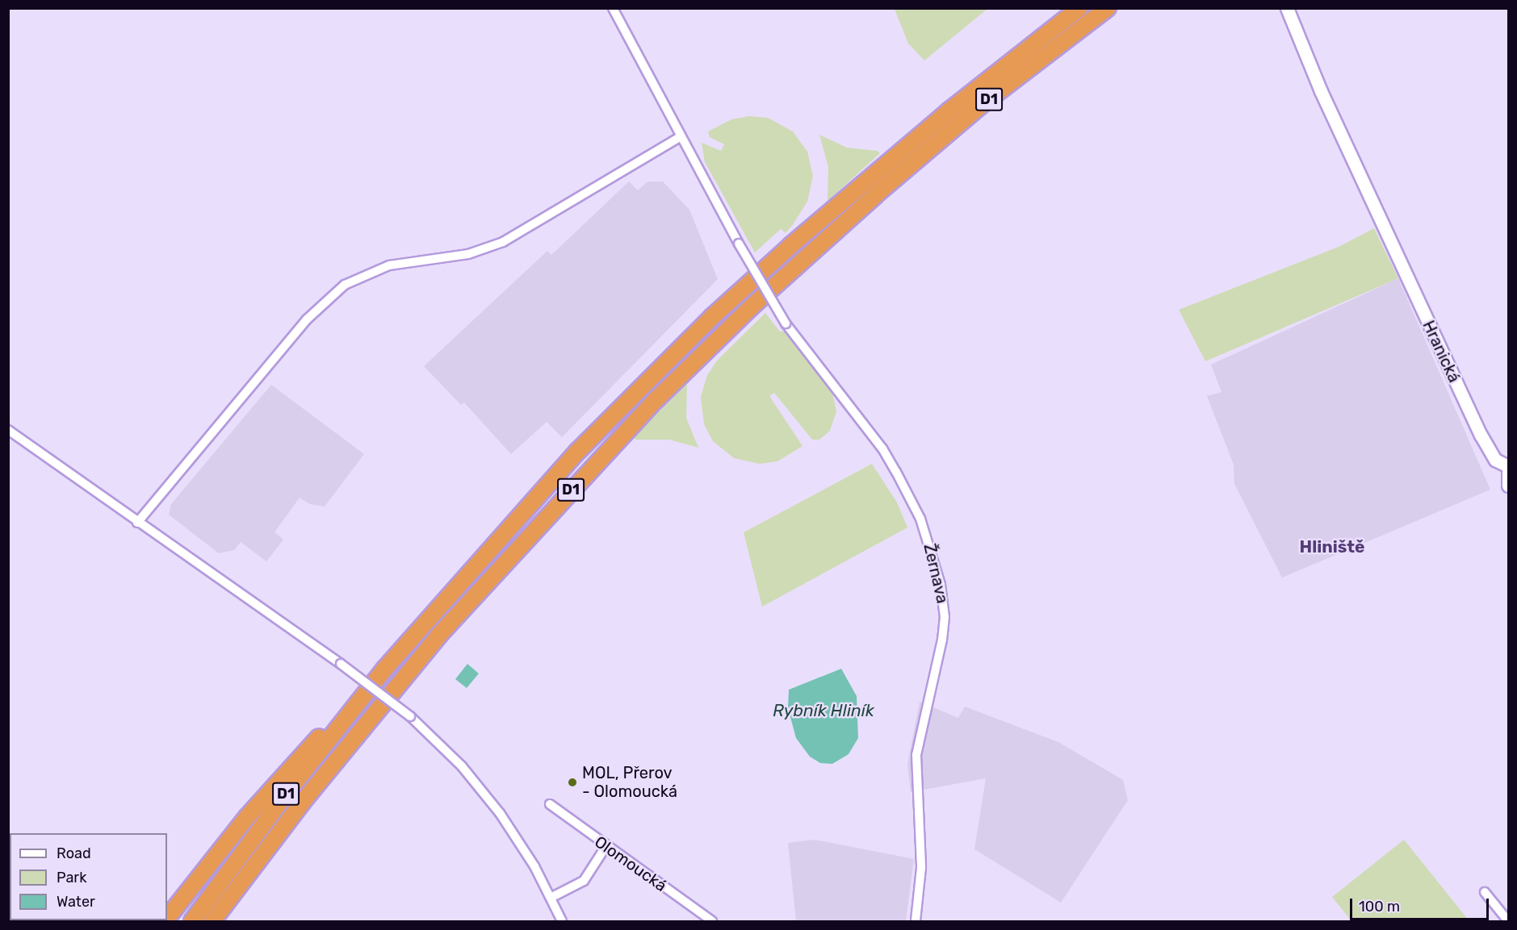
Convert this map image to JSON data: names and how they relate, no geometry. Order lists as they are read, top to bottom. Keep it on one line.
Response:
{"streets":{"highway":["D1"],"main road":["Hranická"],"street":["Žernava","Olomoucká"]},"districts":["Hliniště"],"water":["Rybník Hliník"],"places":["MOL, Přerov - Olomoucká"],"legend":["Road","Park","Water"],"scale_bar":"100 m"}
